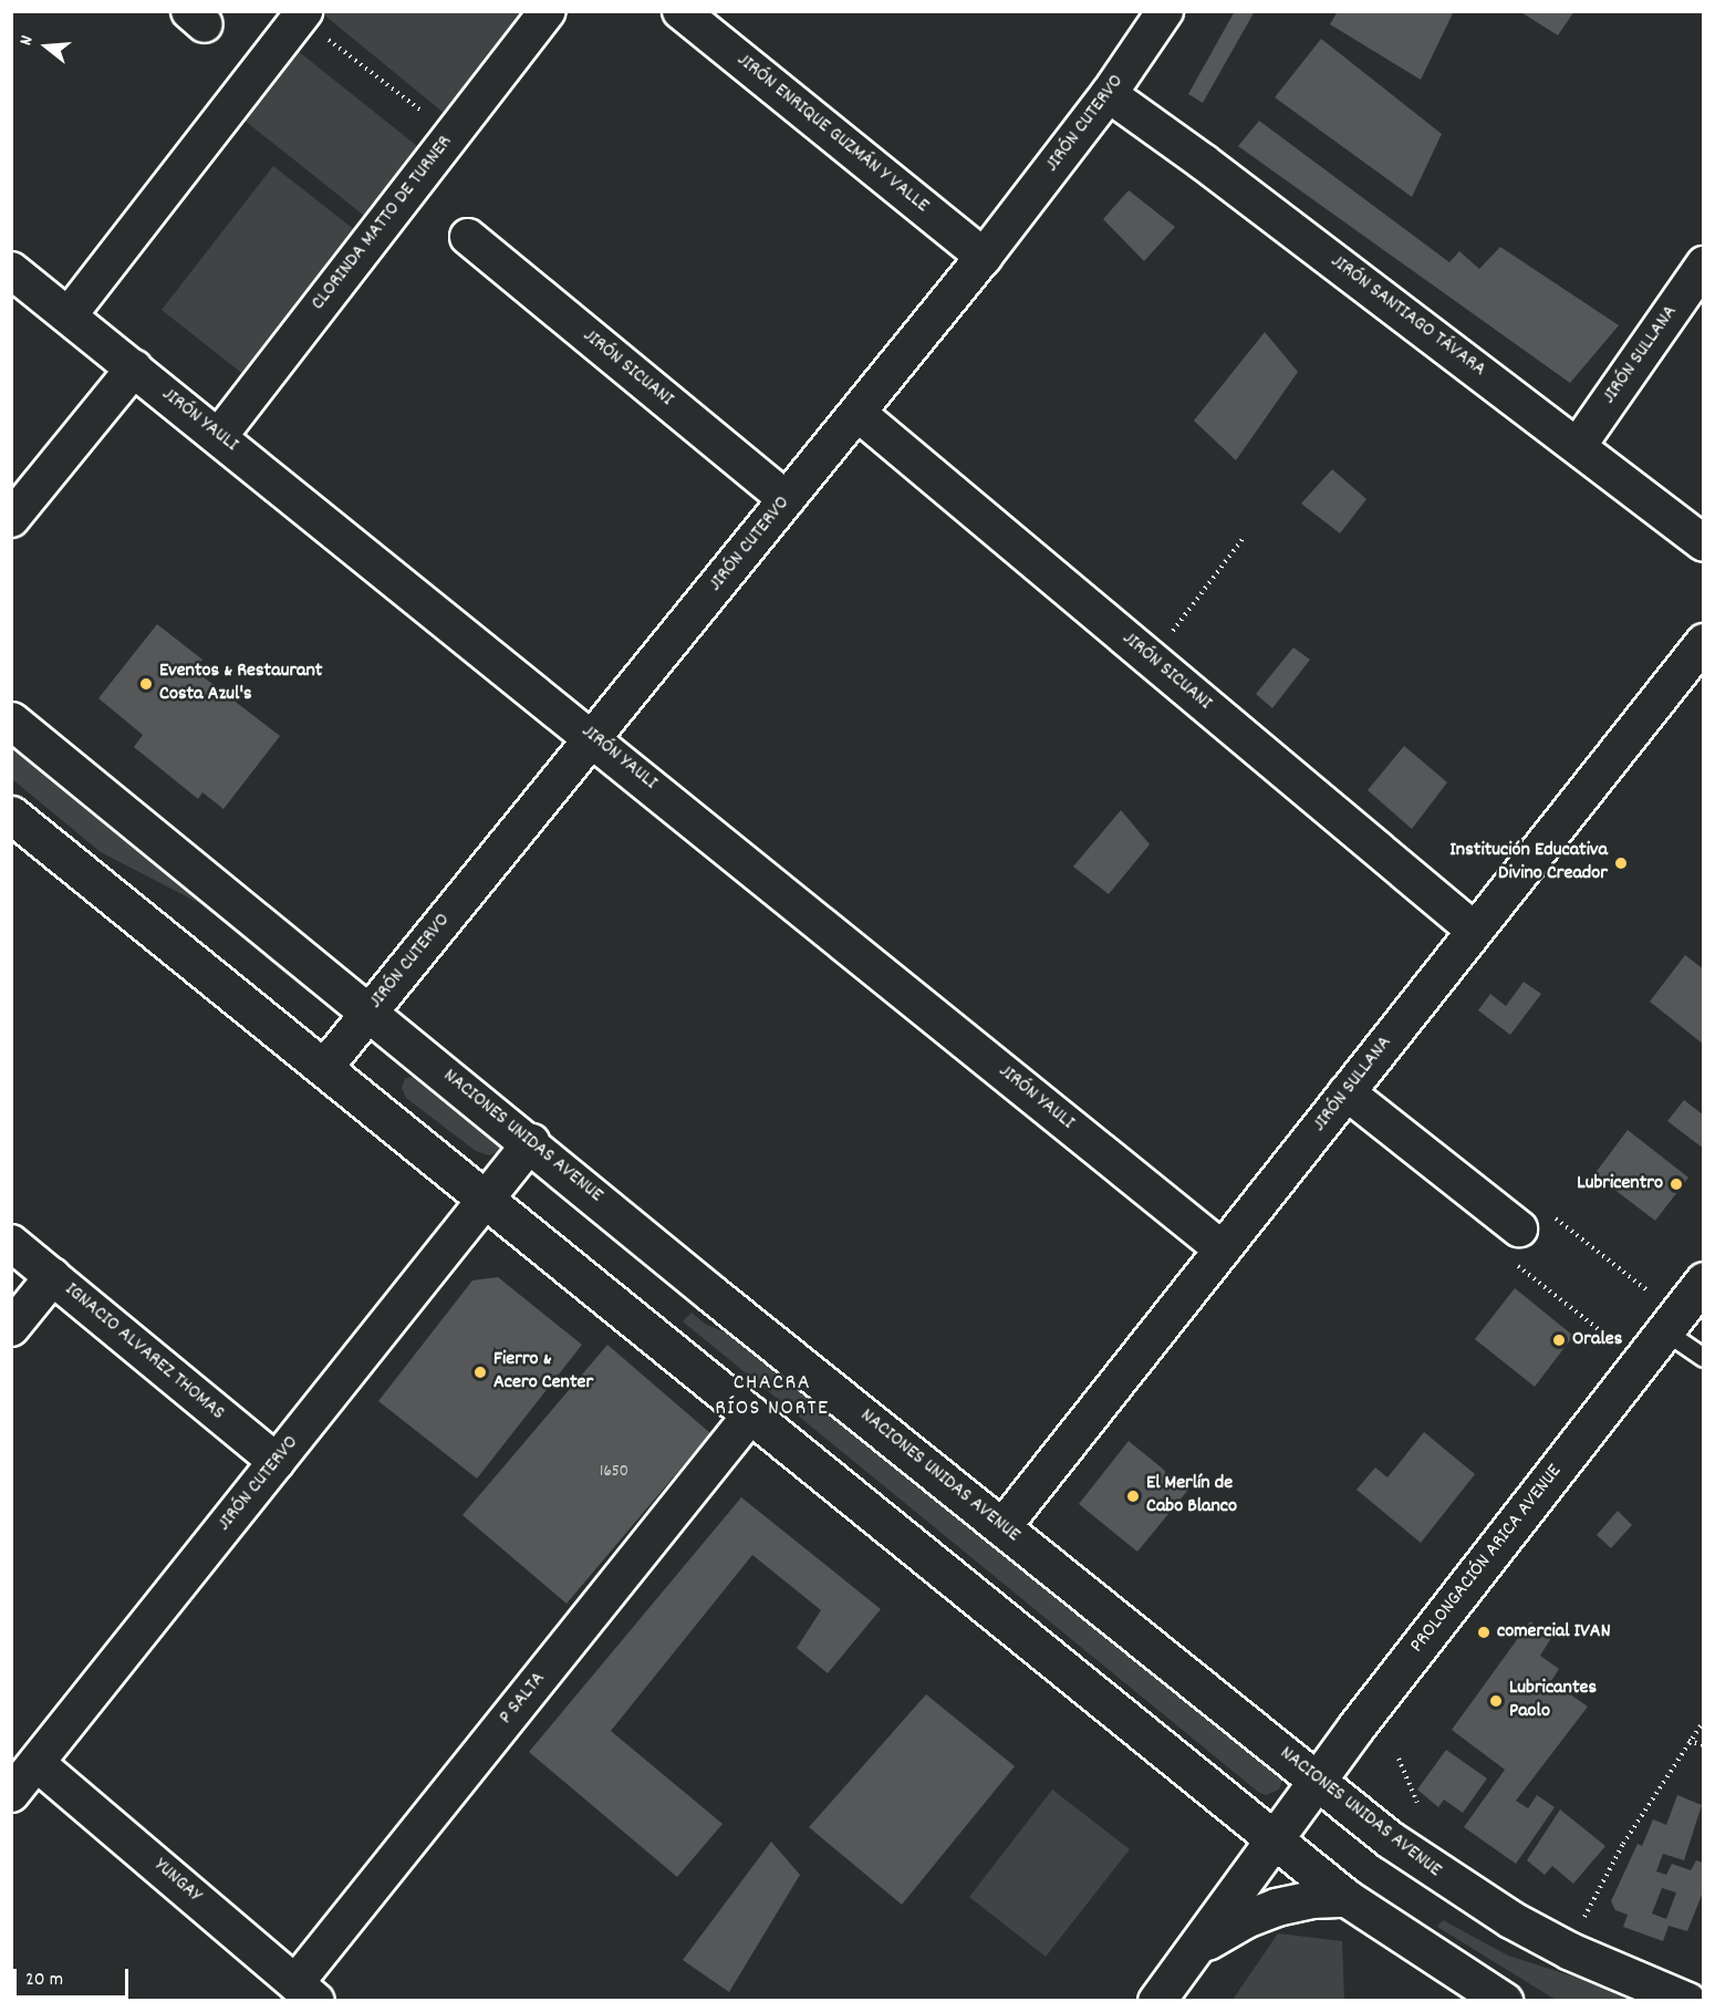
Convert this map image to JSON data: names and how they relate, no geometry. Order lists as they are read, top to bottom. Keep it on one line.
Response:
{"streets":{"main road":["NACIONES UNIDAS AVENUE","PROLONGACIÓN ARICA AVENUE"],"street":["JIRÓN CUTERVO","JIRÓN ENRIQUE GUZMÁN Y VALLE","CLORINDA MATTO DE TURNER","JIRÓN SANTIAGO TÁVARA","JIRÓN SULLANA","JIRÓN SICUANI","JIRÓN YAULI","IGNACIO ALVAREZ THOMAS","P SALTA","YUNGAY"]},"crossings":[["JIRÓN CUTERVO","JIRÓN ENRIQUE GUZMÁN Y VALLE"],["JIRÓN CUTERVO","JIRÓN SANTIAGO TÁVARA"],["JIRÓN CUTERVO","JIRÓN SICUANI"],["JIRÓN CUTERVO","JIRÓN YAULI"],["JIRÓN CUTERVO","NACIONES UNIDAS AVENUE"],["JIRÓN CUTERVO","IGNACIO ALVAREZ THOMAS"],["JIRÓN CUTERVO","YUNGAY"],["CLORINDA MATTO DE TURNER","JIRÓN YAULI"],["JIRÓN SANTIAGO TÁVARA","JIRÓN SULLANA"],["JIRÓN SULLANA","JIRÓN SICUANI"],["JIRÓN SULLANA","JIRÓN YAULI"],["JIRÓN SULLANA","NACIONES UNIDAS AVENUE"],["NACIONES UNIDAS AVENUE","PROLONGACIÓN ARICA AVENUE"],["P SALTA","YUNGAY"]],"districts":["CHACRA RÍOS NORTE"],"places":["Eventos & Restaurant Costa Azul's","Institución Educativa Divino Creador","Lubricentro","Orales","Fierro & Acero Center","El Merlín de Cabo Blanco","comercial IVAN","Lubricantes Paolo"],"house_numbers":["1650"],"scale_bar":"20 m","north":"left"}
